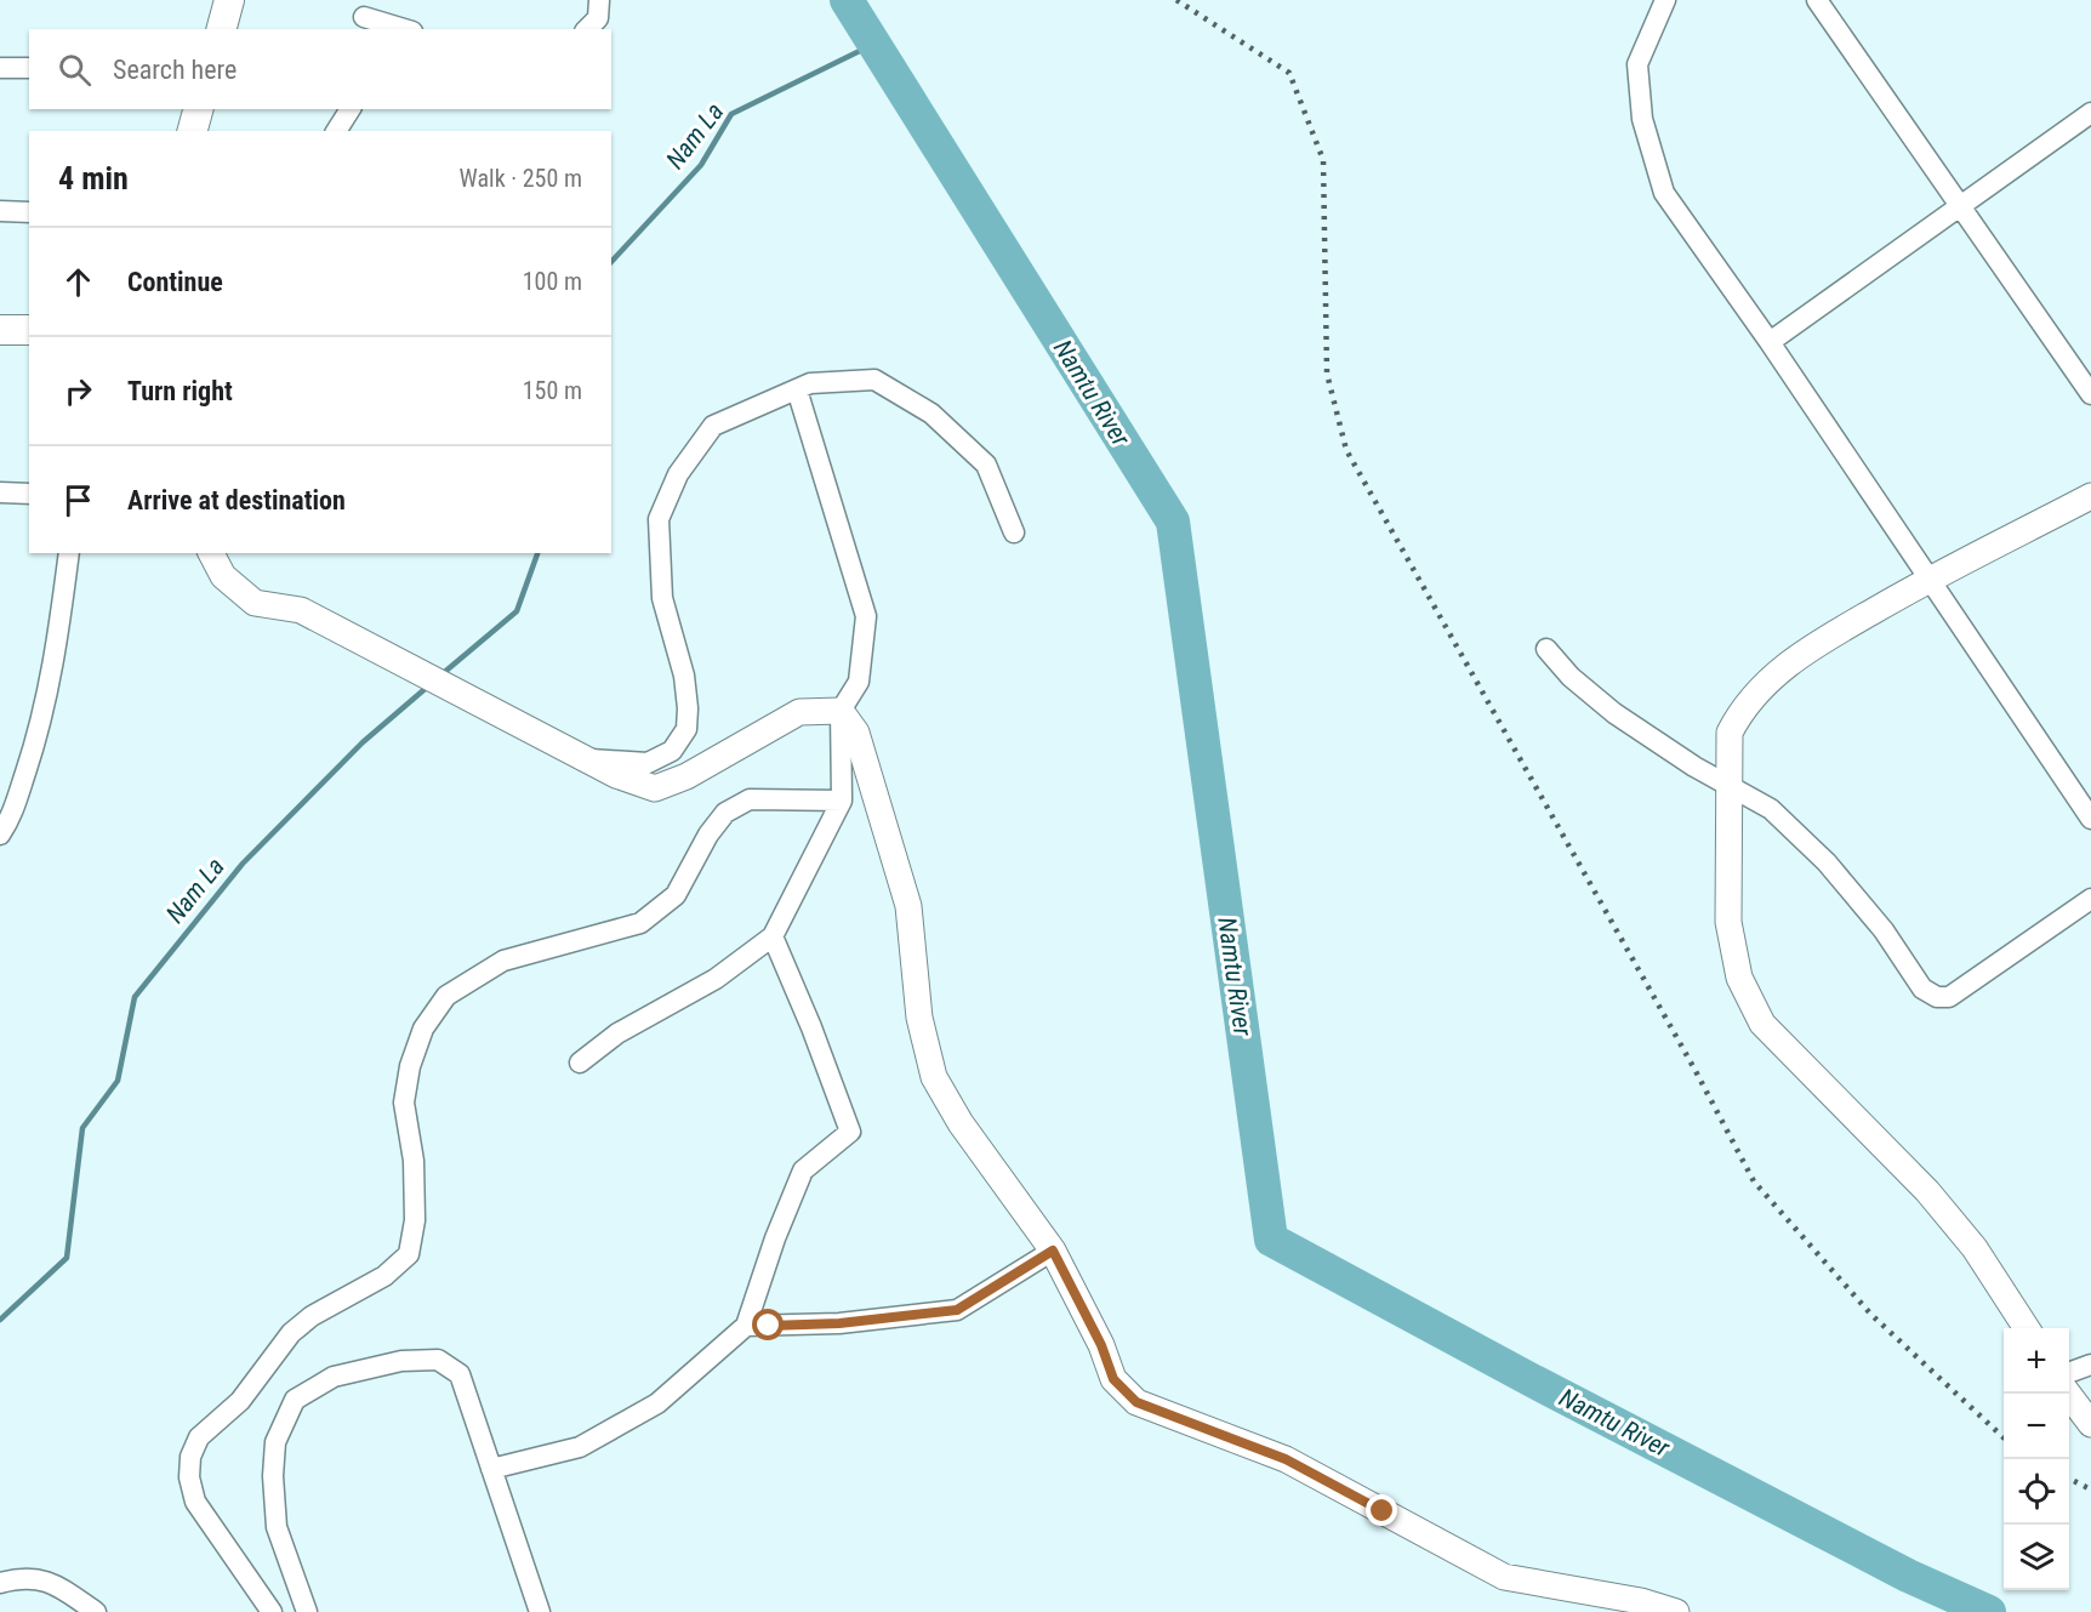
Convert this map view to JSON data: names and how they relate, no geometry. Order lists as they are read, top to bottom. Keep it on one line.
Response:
{"water":["Nam La","Namtu River"],"page":{"search":"Search here","heading":["4 min","Walk · 250 m"],"list":[["Continue","100 m"],["Turn right","150 m"],"Arrive at destination"],"map_buttons":["+","−"]}}
